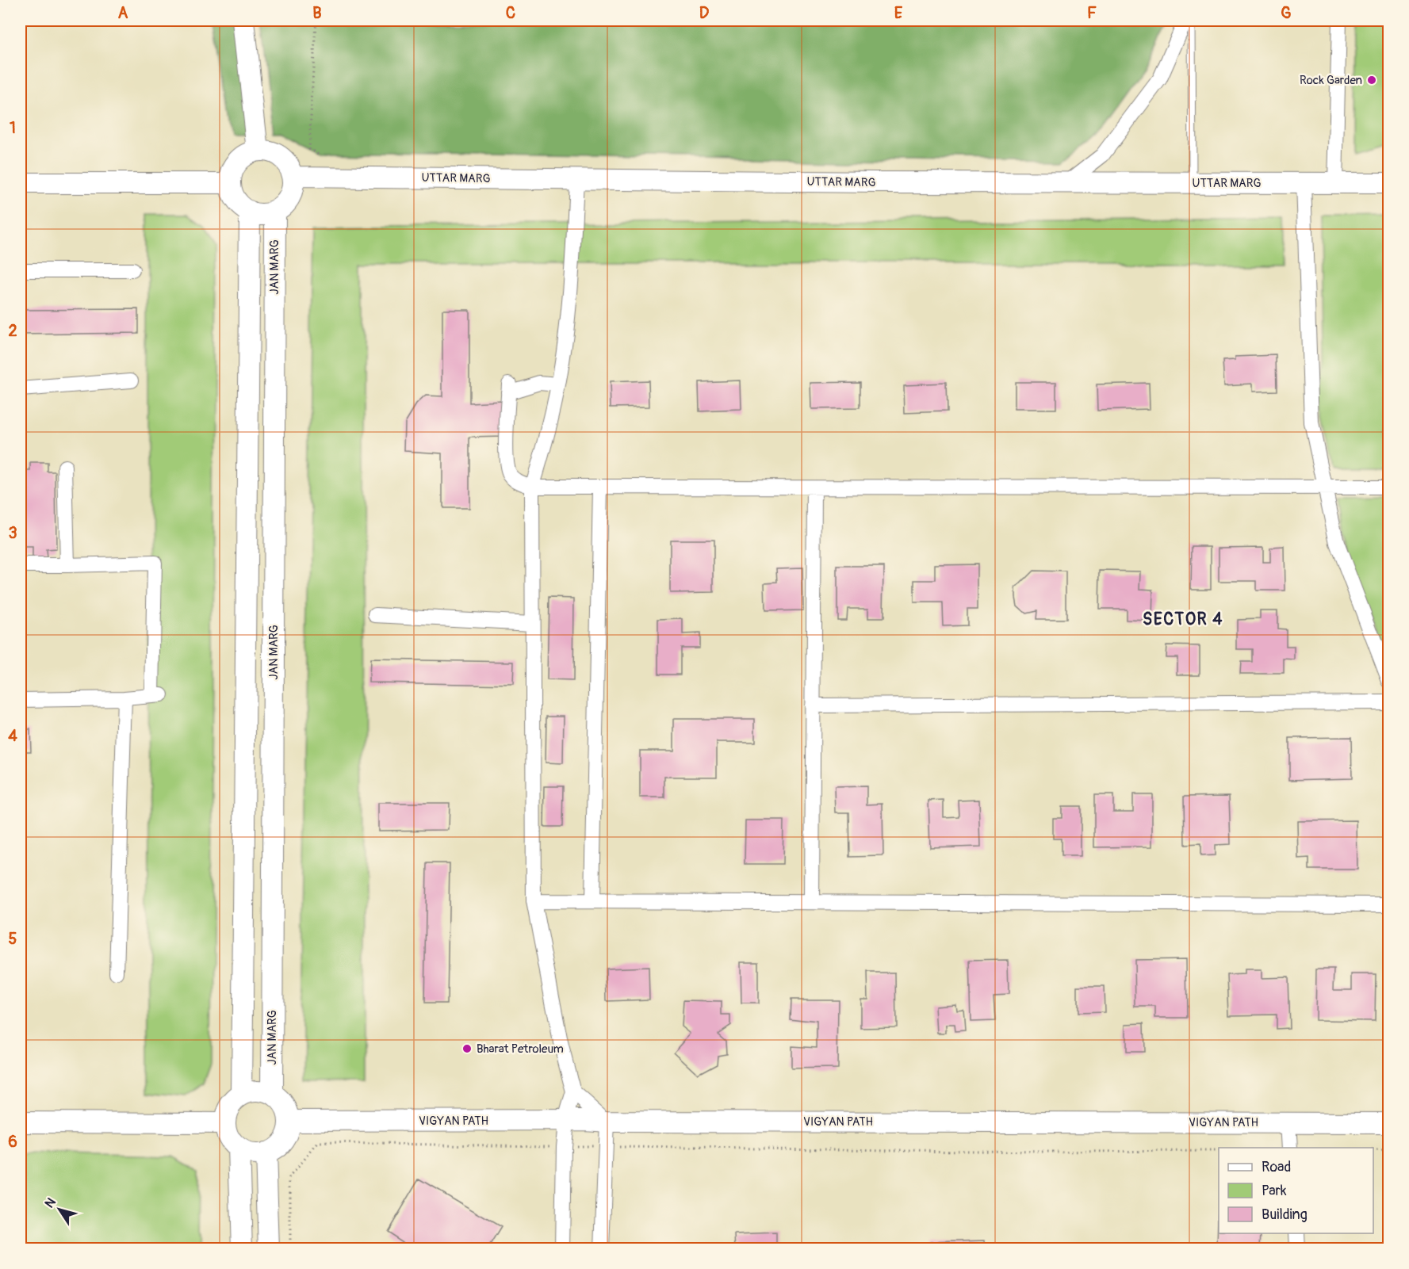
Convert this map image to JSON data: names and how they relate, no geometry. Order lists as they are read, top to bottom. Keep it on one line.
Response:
{"streets":{"main road":["UTTAR MARG","JAN MARG","VIGYAN PATH"]},"crossings":[["UTTAR MARG","JAN MARG"],["JAN MARG","VIGYAN PATH"]],"districts":["SECTOR 4"],"places":["Rock Garden","Bharat Petroleum"],"legend":["Road","Park","Building"],"north":"top left","grid":{"columns":["A","B","C","D","E","F","G"],"rows":["1","2","3","4","5","6"]}}
